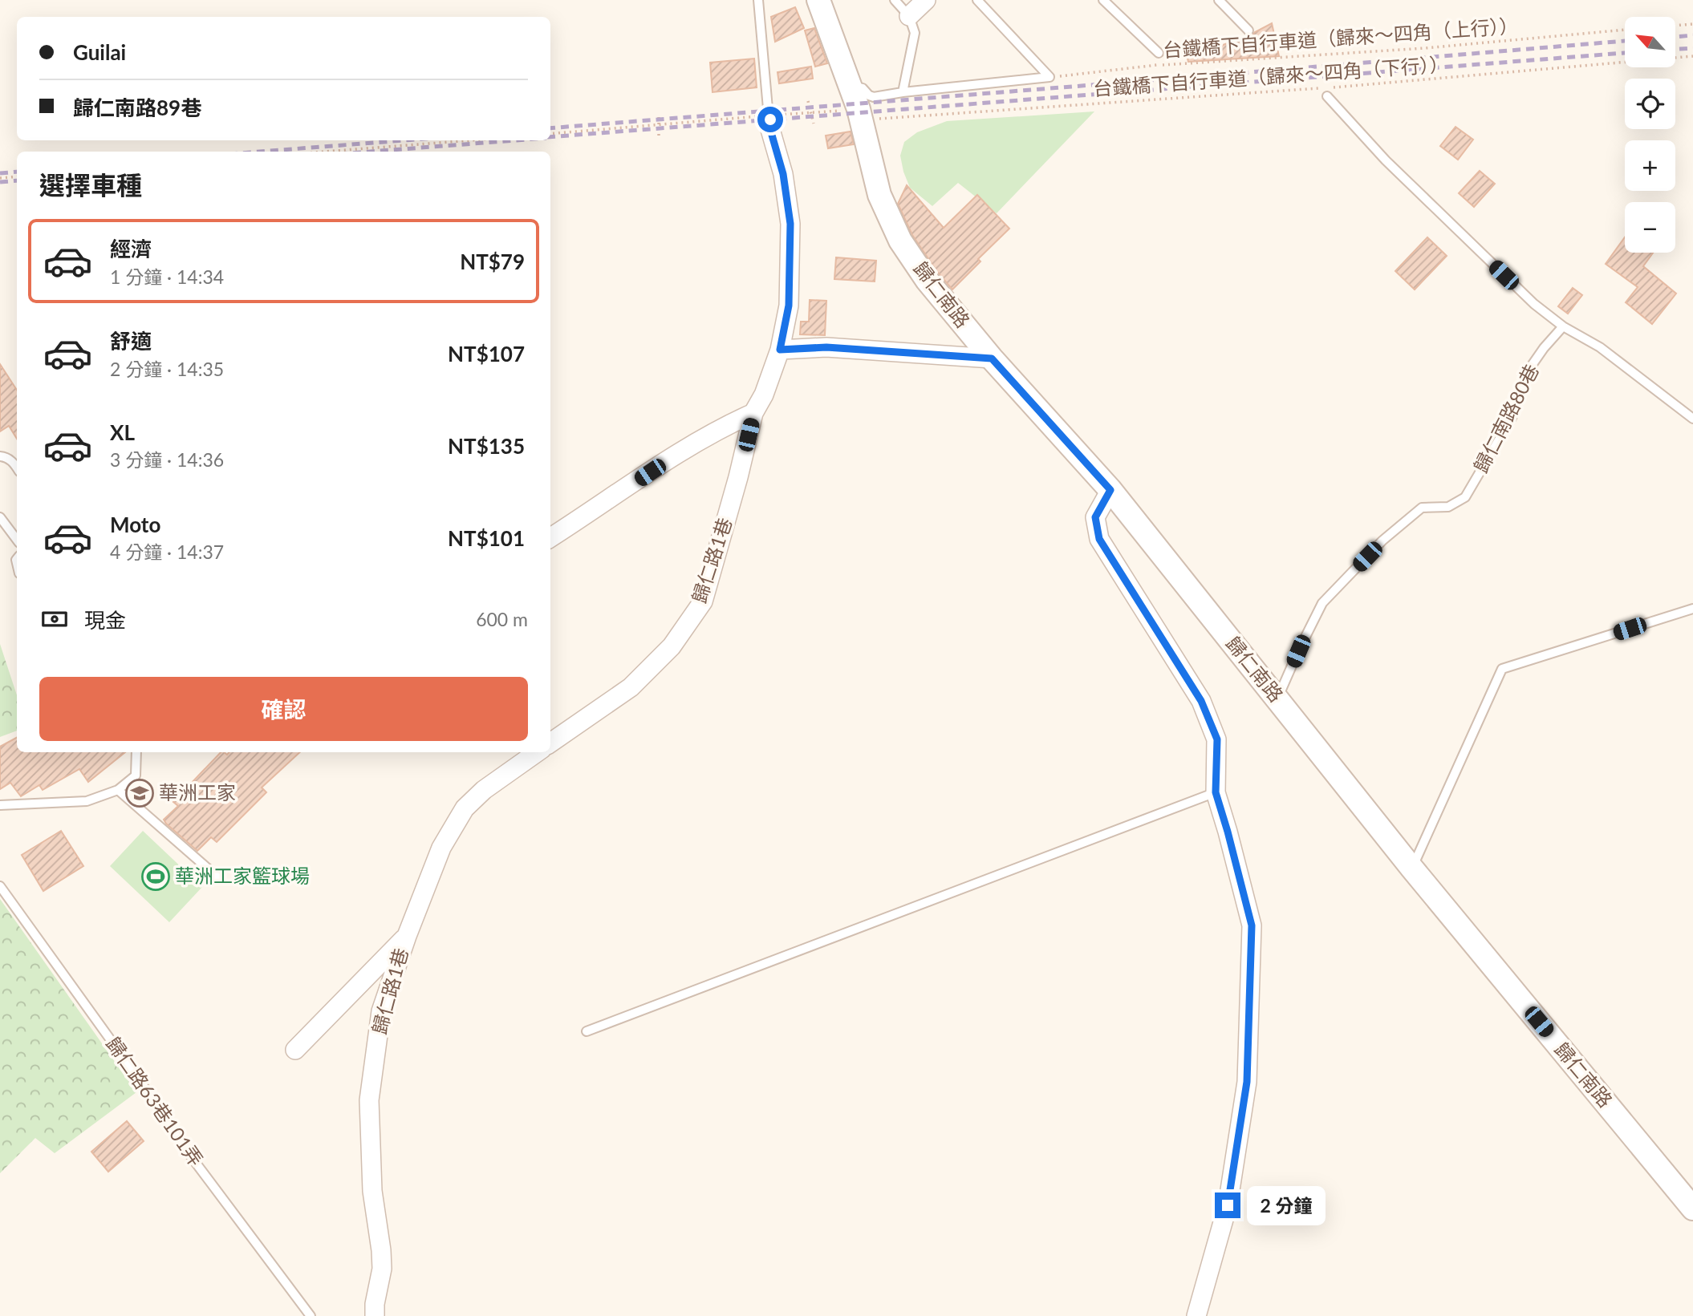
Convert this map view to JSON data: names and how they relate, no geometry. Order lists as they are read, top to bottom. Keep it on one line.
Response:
{"streets":{"street":["歸仁南路","歸仁路1巷"],"lane":["歸仁南路80巷","歸仁路63巷101弄"],"path":["台鐵橋下自行車道（歸來～四角（上行））","台鐵橋下自行車道（歸來～四角（下行））"]},"crossings":[["台鐵橋下自行車道（歸來～四角（下行））","歸仁南路"],["台鐵橋下自行車道（歸來～四角（下行））","歸仁路1巷"],["歸仁南路","歸仁南路80巷"]],"places":{"school or university":["華洲工家"],"sports":["華洲工家籃球場"]},"north":"top left","page":{"map_buttons":["+","−"],"banner":["Guilai","歸仁南路89巷"],"heading":"選擇車種","list":[{"name":"經濟","note":"1 分鐘 · 14:34","value":"NT$79"},{"name":"舒適","note":"2 分鐘 · 14:35","value":"NT$107"},{"name":"XL","note":"3 分鐘 · 14:36","value":"NT$135"},{"name":"Moto","note":"4 分鐘 · 14:37","value":"NT$101"}],"pay":["現金","600 m"],"buttons":"確認","bubble":"2 分鐘"}}
